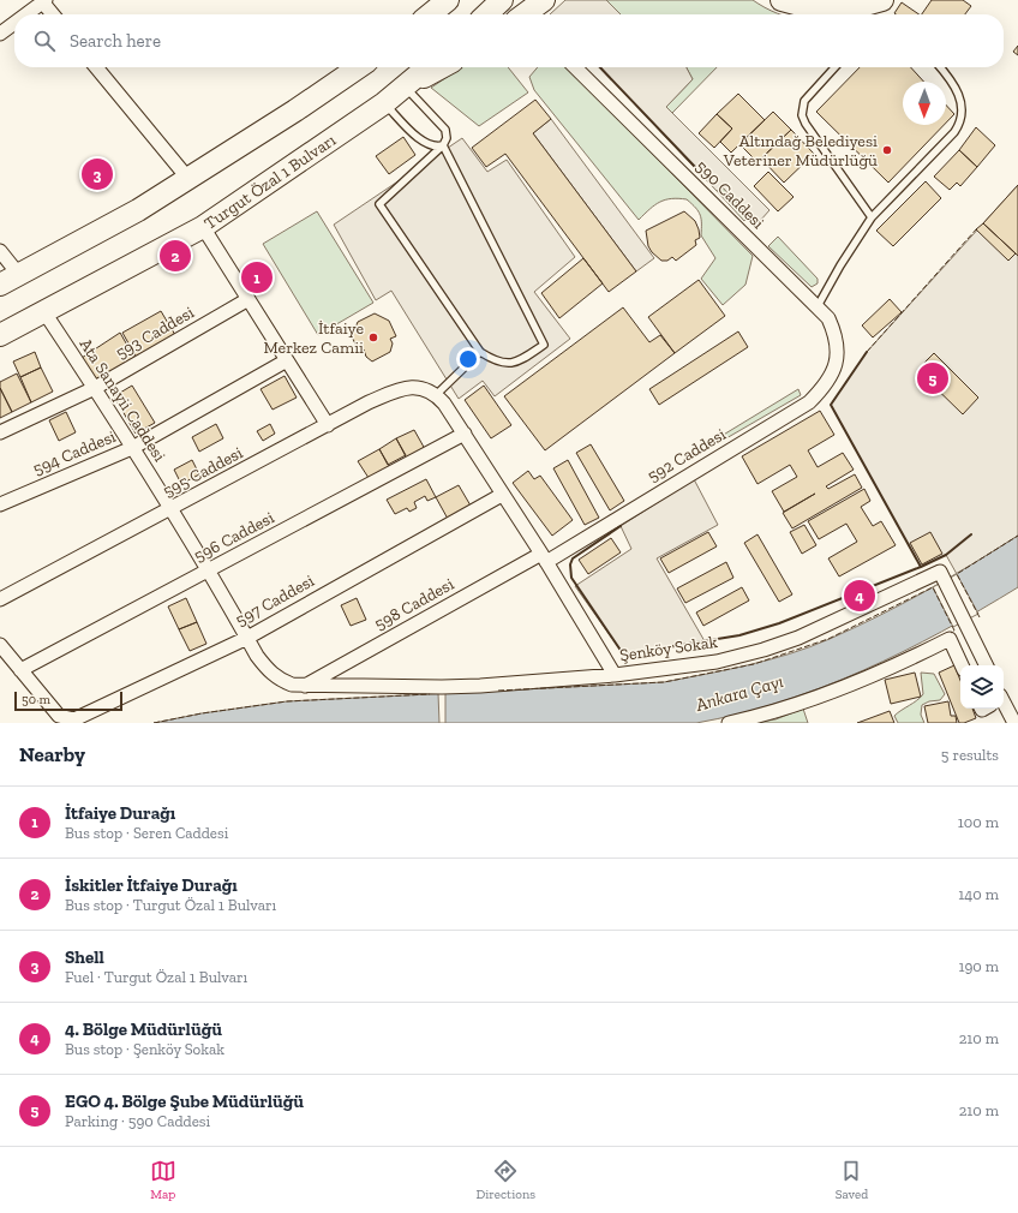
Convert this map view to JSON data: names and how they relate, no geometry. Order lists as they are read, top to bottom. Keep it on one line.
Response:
{"streets":{"highway":["Turgut Özal 1 Bulvarı"],"street":["590 Caddesi","593 Caddesi","Ata Sanayii Caddesi","594 Caddesi","592 Caddesi","595 Caddesi","596 Caddesi","597 Caddesi","598 Caddesi","Şenköy Sokak"]},"crossings":[["Turgut Özal 1 Bulvarı","Ata Sanayii Caddesi"],["590 Caddesi","592 Caddesi"],["593 Caddesi","Ata Sanayii Caddesi"],["Ata Sanayii Caddesi","594 Caddesi"],["Ata Sanayii Caddesi","595 Caddesi"],["Ata Sanayii Caddesi","596 Caddesi"],["Ata Sanayii Caddesi","597 Caddesi"],["Ata Sanayii Caddesi","598 Caddesi"],["Ata Sanayii Caddesi","Şenköy Sokak"],["592 Caddesi","598 Caddesi"],["592 Caddesi","Şenköy Sokak"],["595 Caddesi","Şenköy Sokak"],["596 Caddesi","597 Caddesi"],["596 Caddesi","Şenköy Sokak"],["597 Caddesi","Şenköy Sokak"],["598 Caddesi","Şenköy Sokak"]],"water":["Ankara Çayı"],"places":["Altındağ Belediyesi Veteriner Müdürlüğü","İtfaiye Merkez Camii"],"scale_bar":"50 m","north":"bottom","page":{"search":"Search here","pins":["3","2","1","5","4"],"scale":"50 m","heading":["Nearby","5 results"],"list":[{"mark":"1","name":"İtfaiye Durağı","note":"Bus stop · Seren Caddesi","value":"100 m"},{"mark":"2","name":"İskitler İtfaiye Durağı","note":"Bus stop · Turgut Özal 1 Bulvarı","value":"140 m"},{"mark":"3","name":"Shell","note":"Fuel · Turgut Özal 1 Bulvarı","value":"190 m"},{"mark":"4","name":"4. Bölge Müdürlüğü","note":"Bus stop · Şenköy Sokak","value":"210 m"},{"mark":"5","name":"EGO 4. Bölge Şube Müdürlüğü","note":"Parking · 590 Caddesi","value":"210 m"}],"nav":["Map","Directions","Saved"]}}
